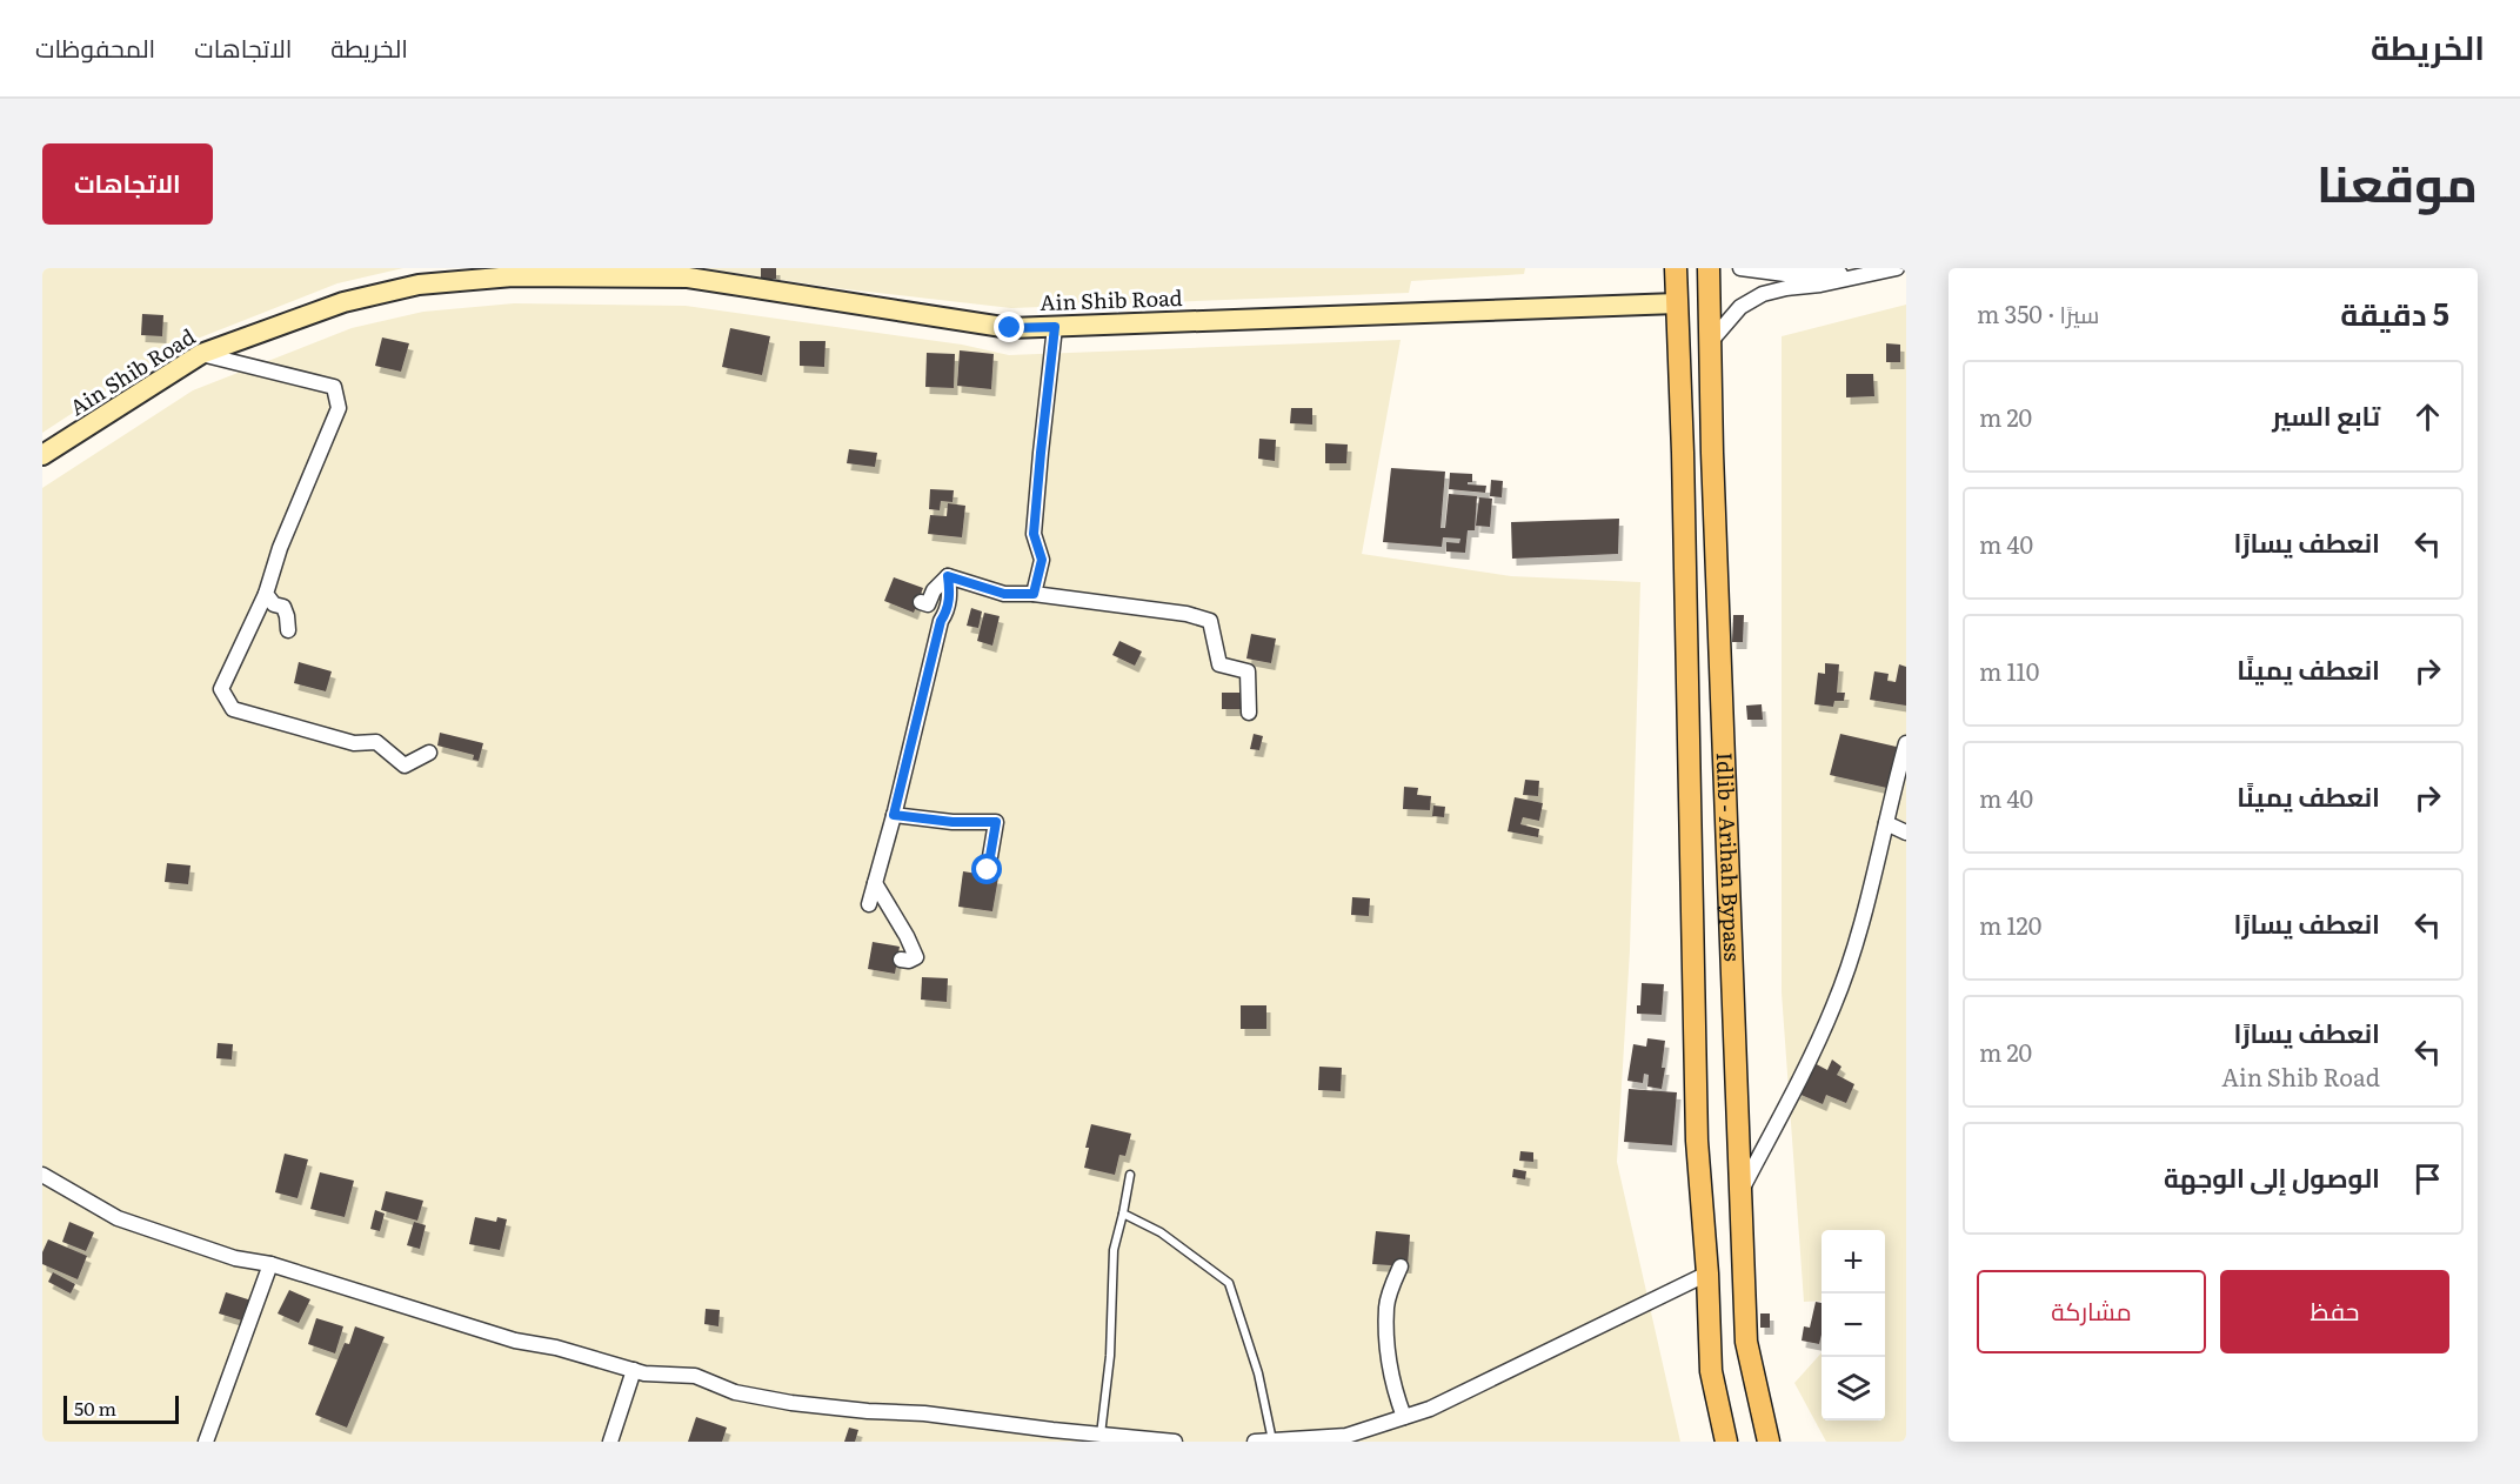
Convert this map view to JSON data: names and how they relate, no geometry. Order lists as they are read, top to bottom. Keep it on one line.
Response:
{"streets":{"main road":["Ain Shib Road","Idlib - Arihah Bypass"]},"crossings":[["Ain Shib Road","Idlib - Arihah Bypass"]],"scale_bar":"50 m","page":{"header":"الخريطة","nav":["الخريطة","الاتجاهات","المحفوظات"],"title":"موقعنا","buttons":["الاتجاهات",["حفظ","مشاركة"]],"heading":["5 دقيقة","سيرًا · 350 m"],"list":[["تابع السير","20 m"],["انعطف يسارًا","40 m"],["انعطف يمينًا","110 m"],["انعطف يمينًا","40 m"],["انعطف يسارًا","120 m"],["انعطف يسارًا","Ain Shib Road","20 m"],"الوصول إلى الوجهة"],"map_buttons":["+","−"],"scale":"50 m"}}
